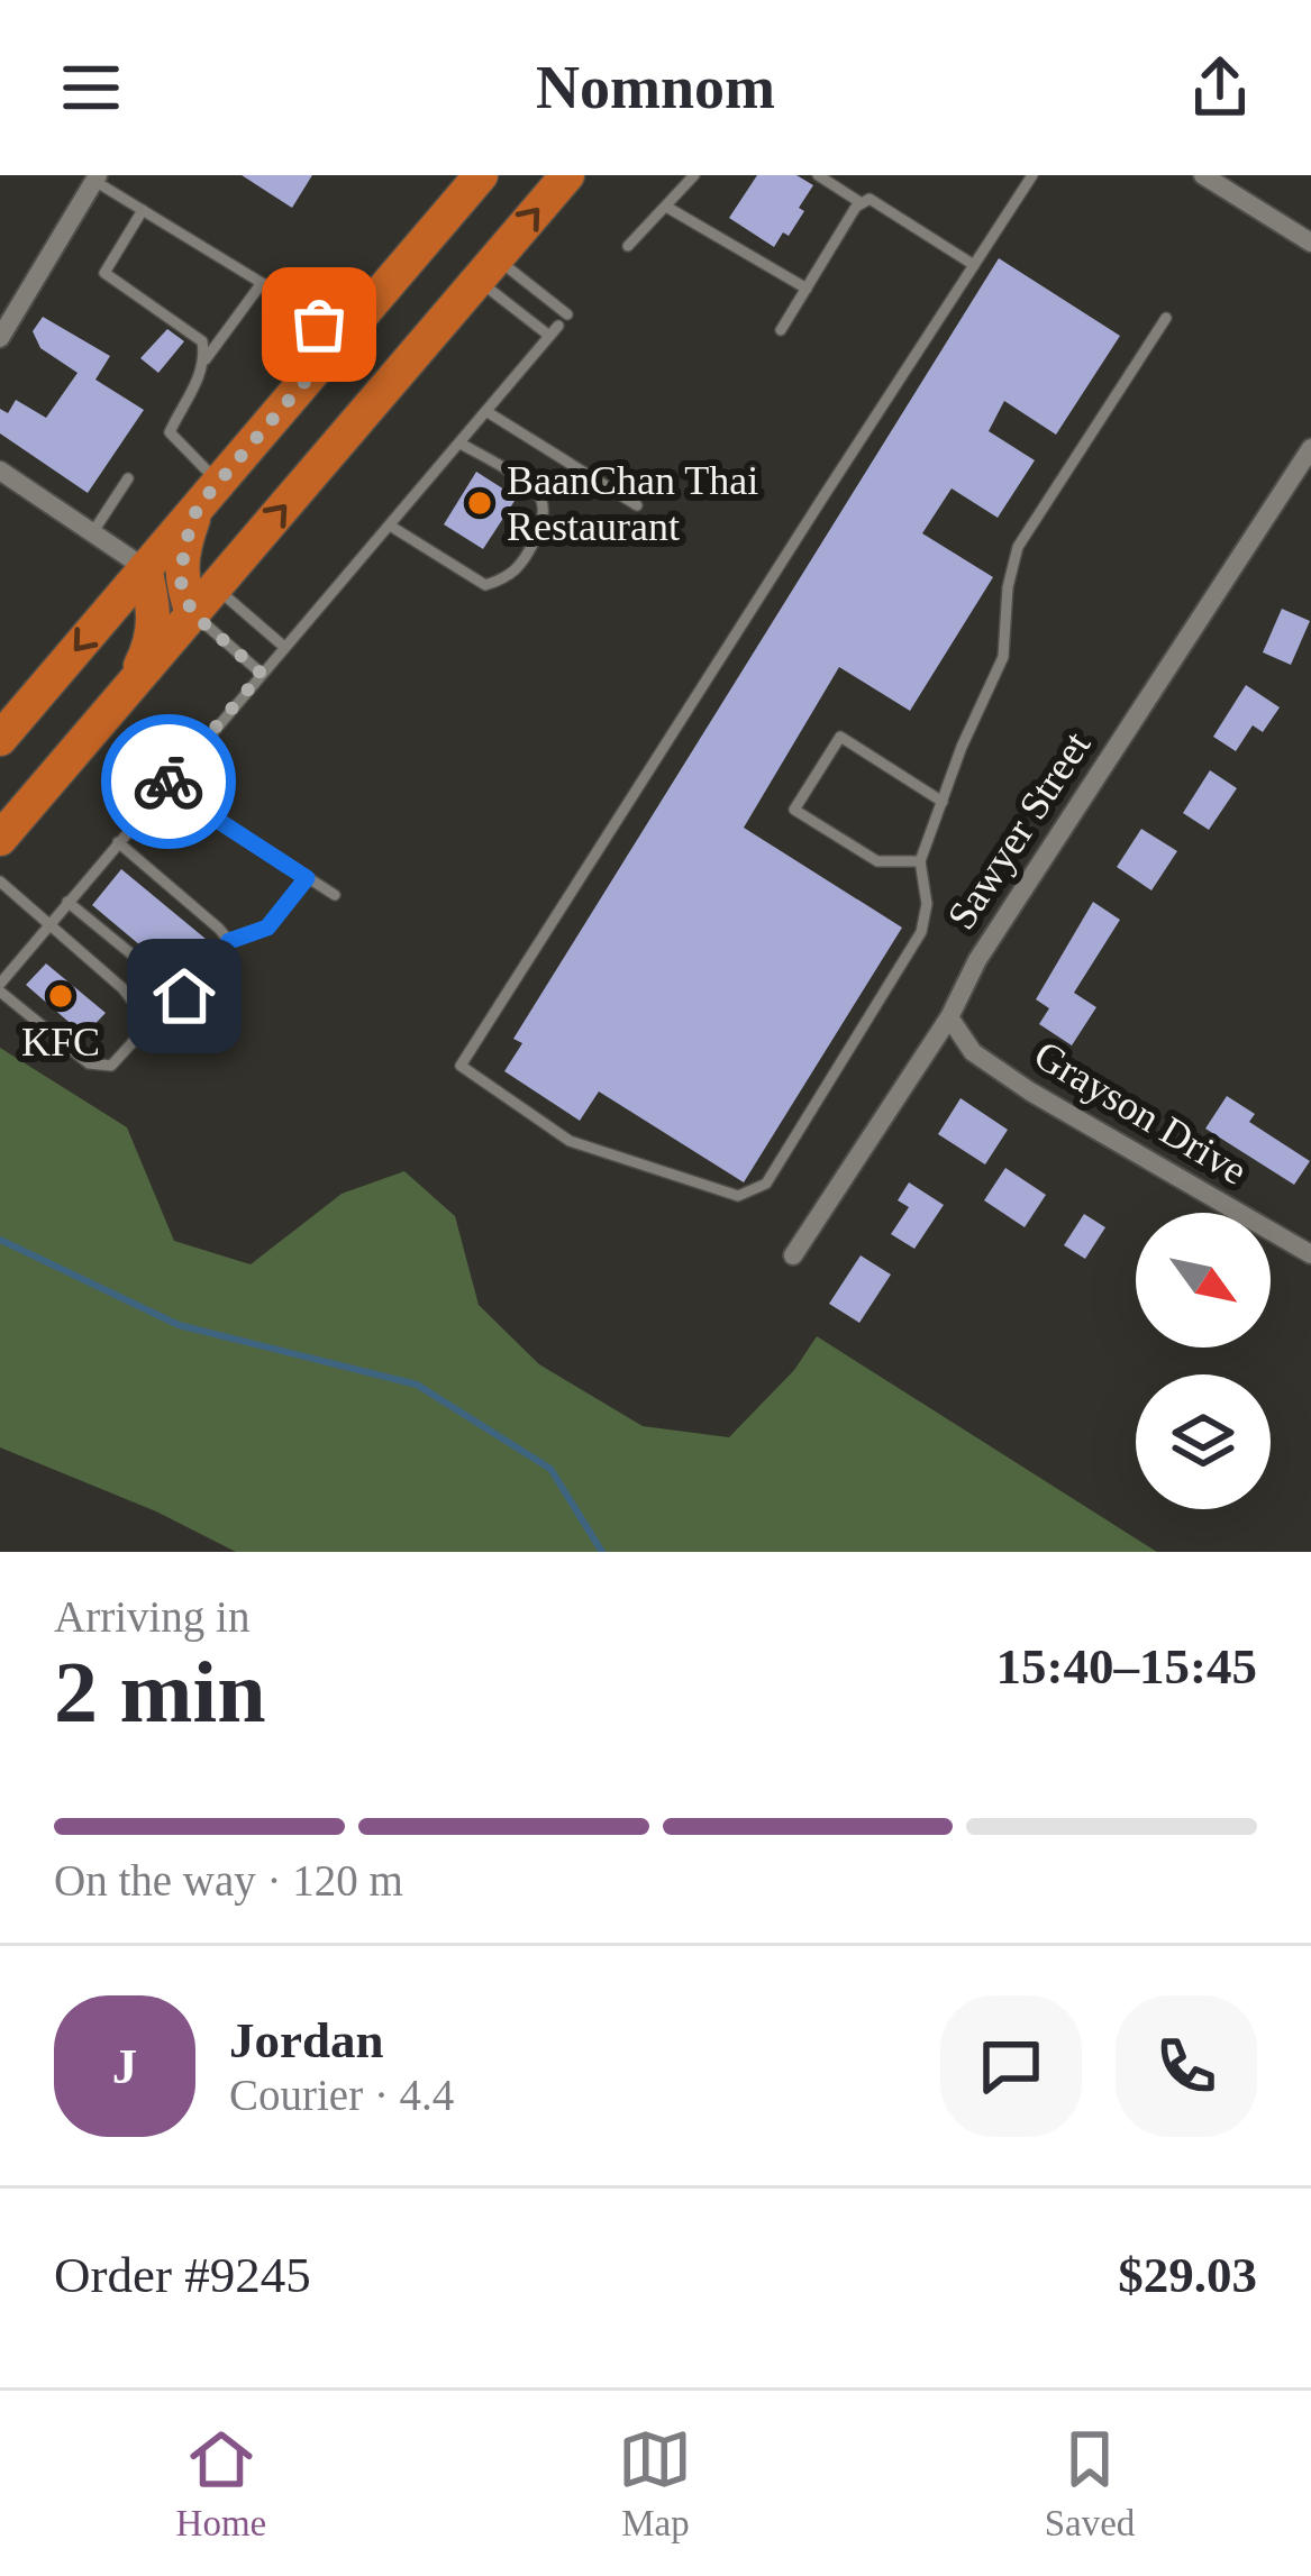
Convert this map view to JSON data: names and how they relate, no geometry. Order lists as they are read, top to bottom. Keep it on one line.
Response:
{"streets":{"street":["Sawyer Street","Grayson Drive"]},"crossings":[["Sawyer Street","Grayson Drive"]],"places":["BaanChan Thai Restaurant","KFC"],"north":"bottom right","page":{"header":"Nomnom","heading":["2 min","Arriving in","15:40–15:45"],"panel":["Jordan","Courier · 4.4","Order #9245","$29.03"],"bar":"On the way · 120 m","round":"J","tabs":["Home","Map","Saved"]}}
